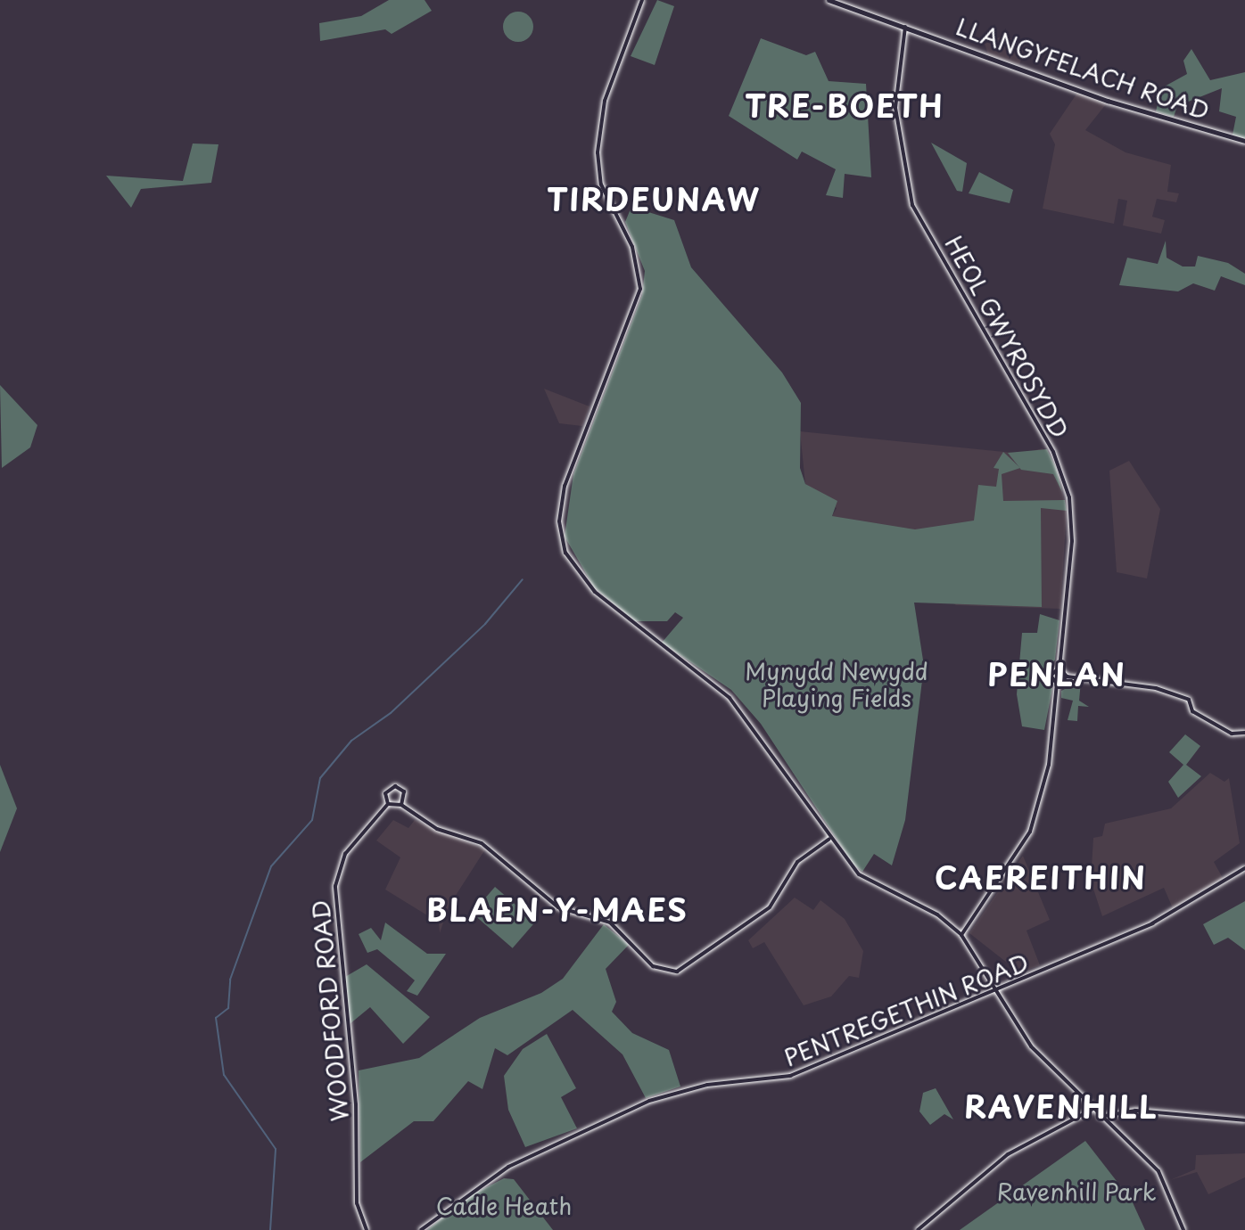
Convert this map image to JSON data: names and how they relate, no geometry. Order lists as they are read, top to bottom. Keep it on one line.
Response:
{"streets":{"main road":["LLANGYFELACH ROAD"],"street":["HEOL GWYROSYDD","PENTREGETHIN ROAD","WOODFORD ROAD"]},"crossings":[["LLANGYFELACH ROAD","HEOL GWYROSYDD"]],"districts":["TRE-BOETH","TIRDEUNAW","PENLAN","CAEREITHIN","BLAEN-Y-MAES","RAVENHILL"],"parks":["Mynydd Newydd Playing Fields","Ravenhill Park","Cadle Heath"]}
